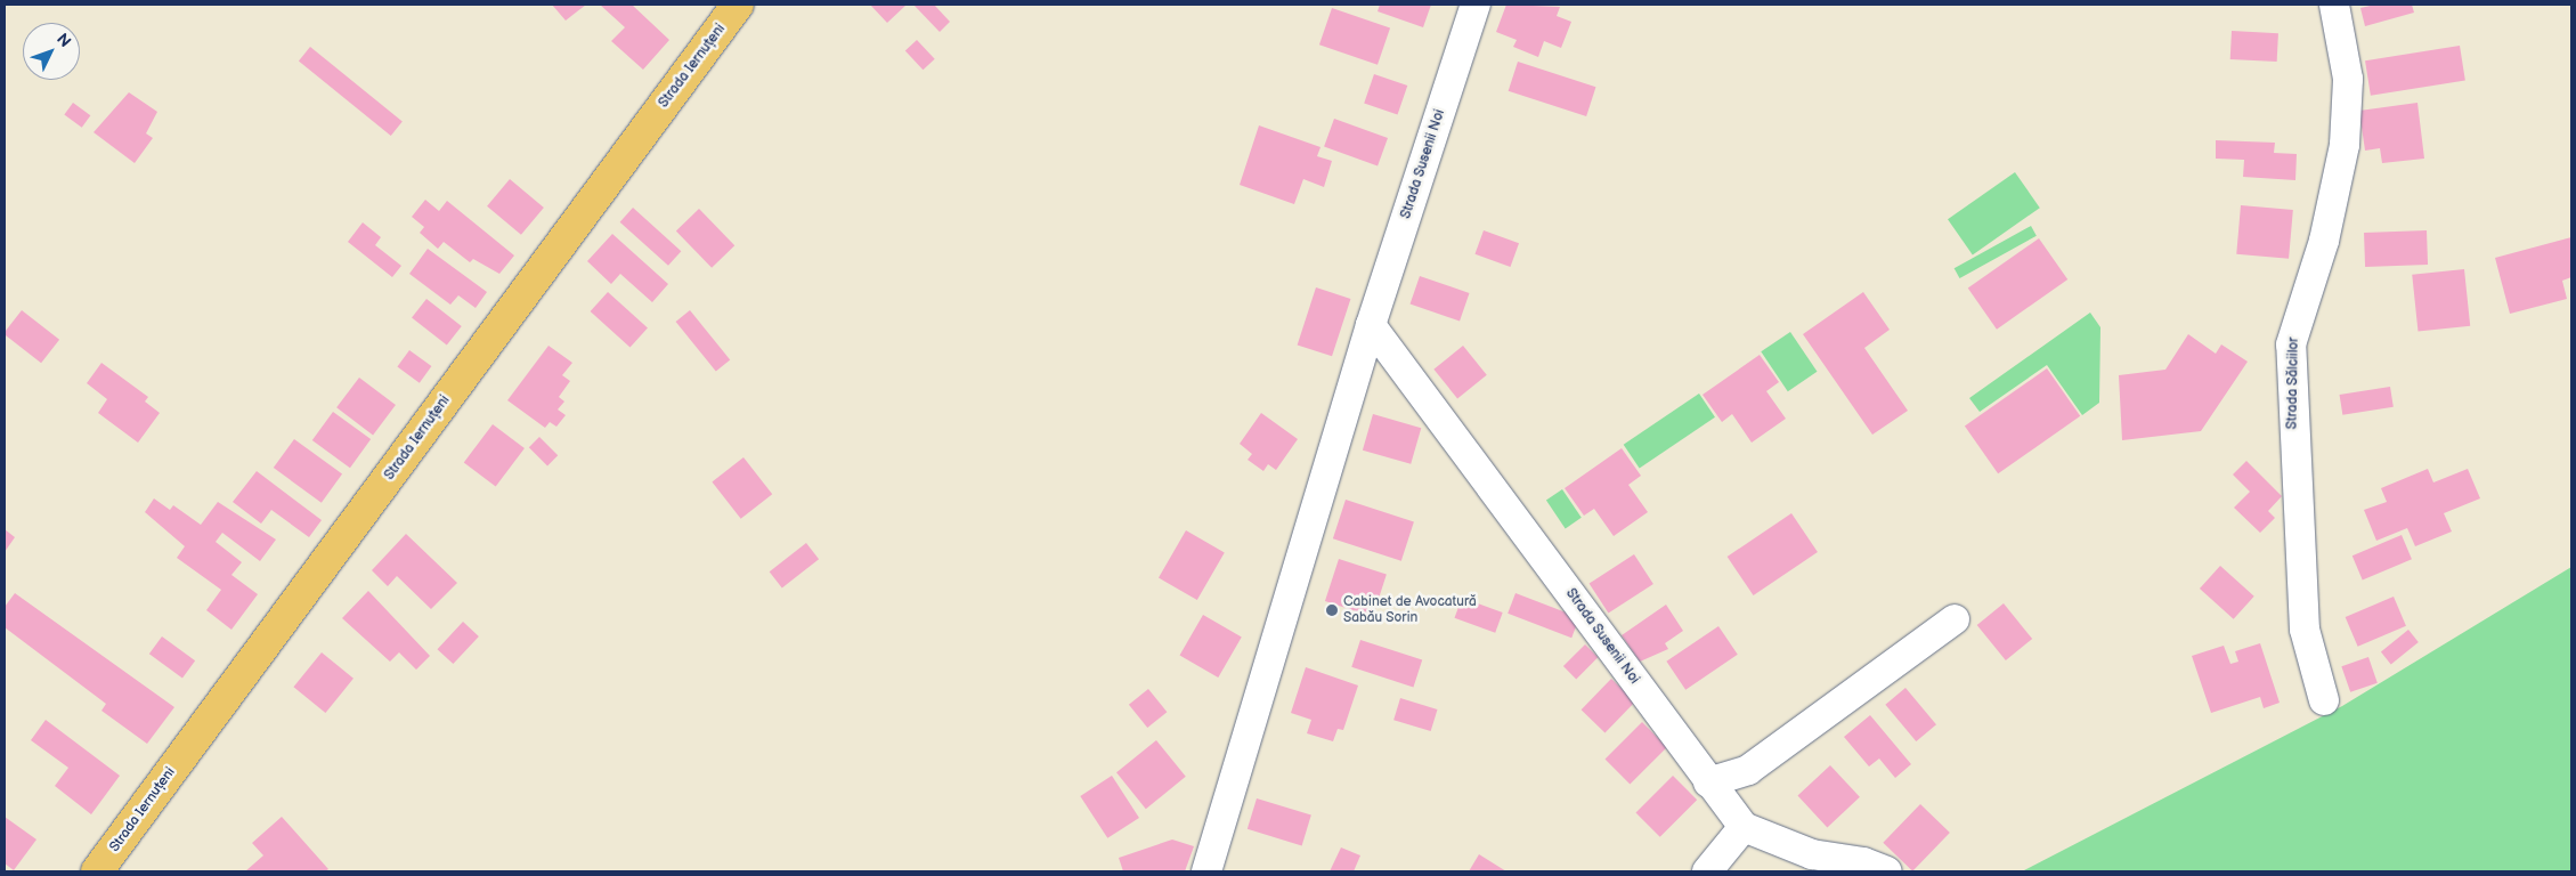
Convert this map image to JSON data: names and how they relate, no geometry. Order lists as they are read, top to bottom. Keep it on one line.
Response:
{"streets":{"main road":["Strada Iernuțeni"],"street":["Strada Susenii Noi","Strada Sălciilor"]},"places":["Cabinet de Avocatură Sabău Sorin"],"north":"top right"}
